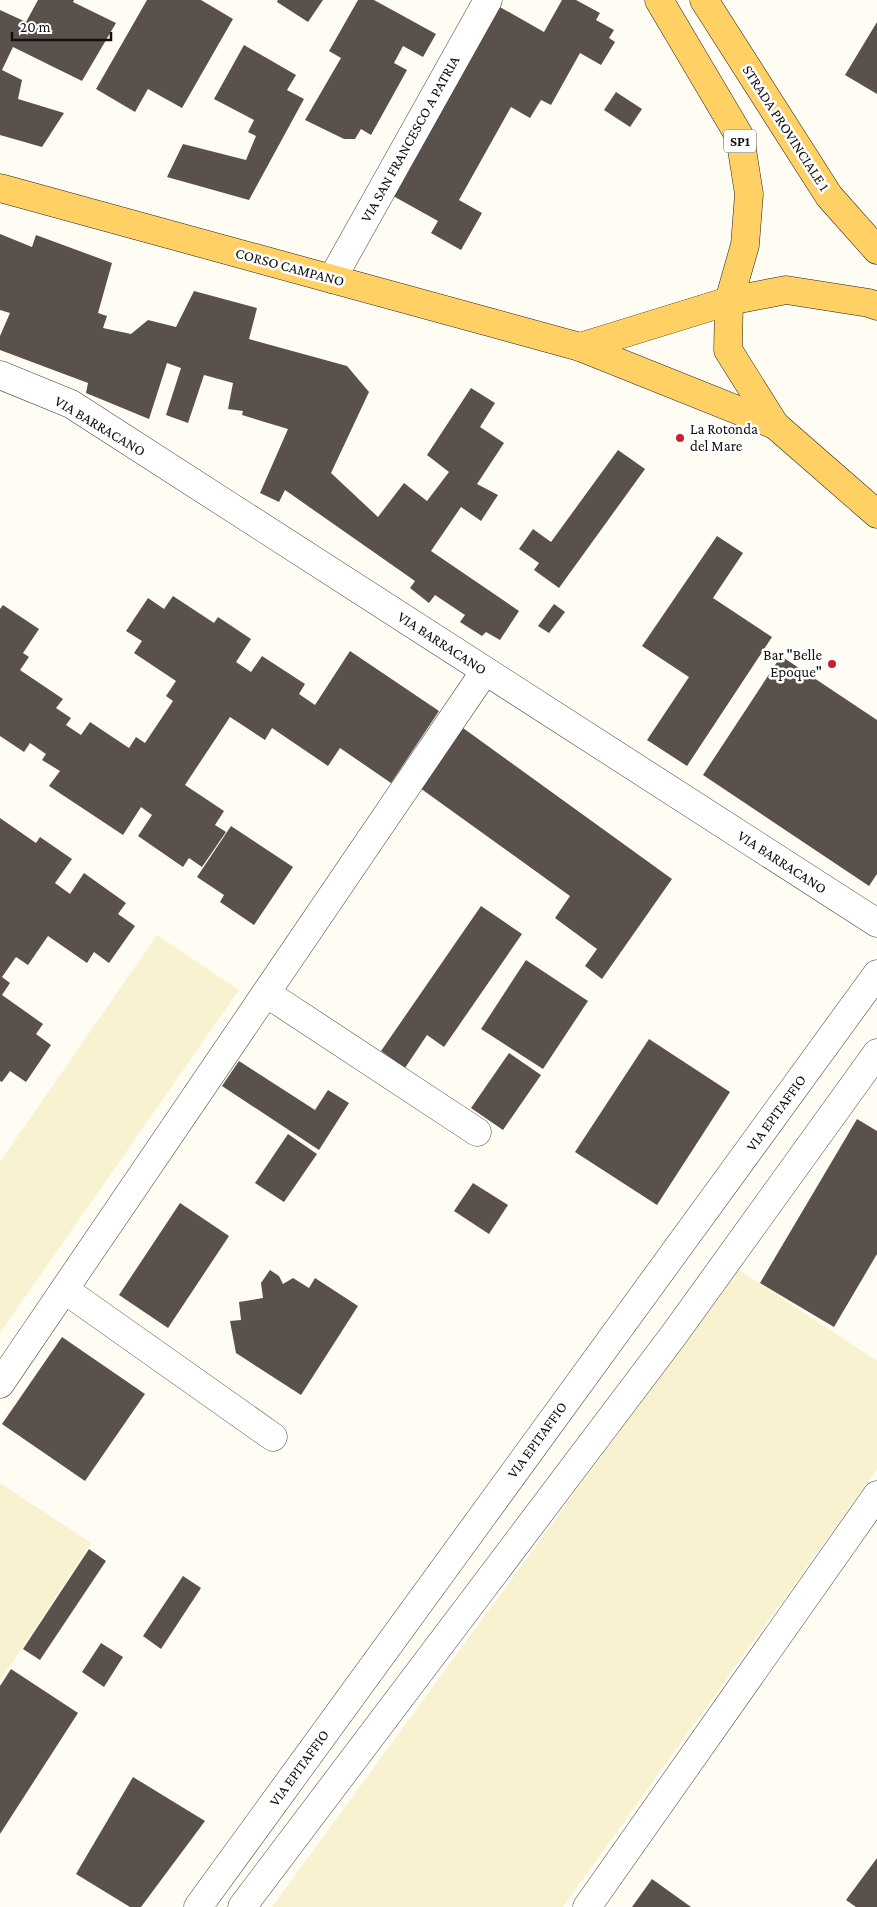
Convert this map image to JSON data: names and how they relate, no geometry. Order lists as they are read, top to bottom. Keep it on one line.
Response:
{"streets":{"main road":["STRADA PROVINCIALE 1","SP1","CORSO CAMPANO"],"street":["VIA SAN FRANCESCO A PATRIA","VIA BARRACANO","VIA EPITAFFIO"]},"crossings":[["VIA SAN FRANCESCO A PATRIA","CORSO CAMPANO"]],"places":["La Rotonda del Mare","Bar \"Belle Epoque\""],"scale_bar":"20 m"}
